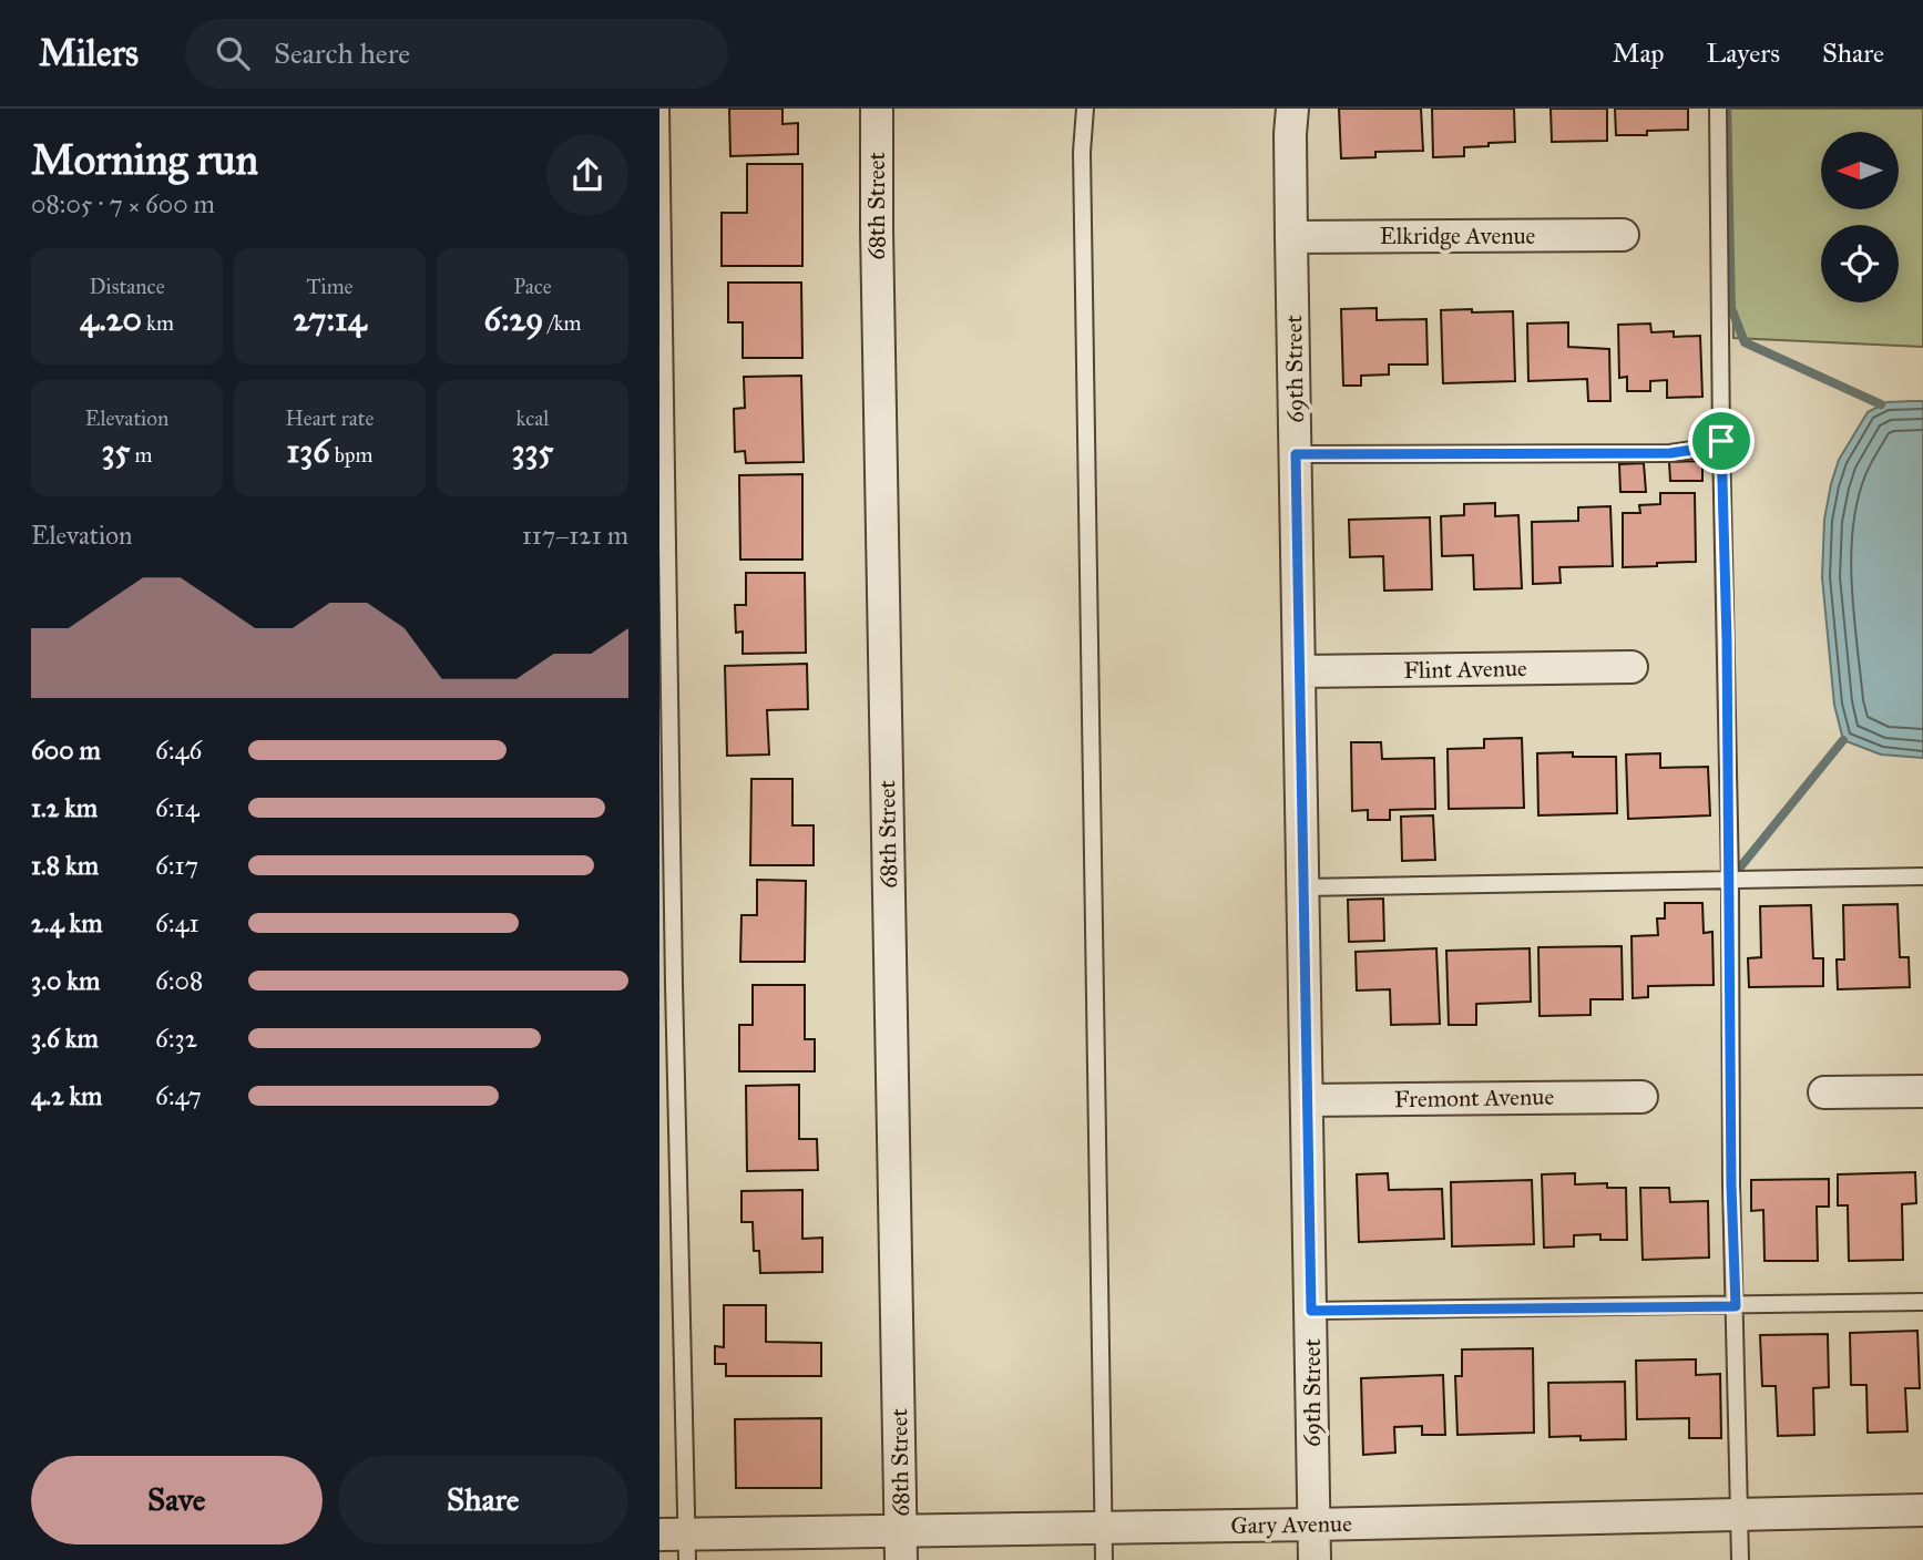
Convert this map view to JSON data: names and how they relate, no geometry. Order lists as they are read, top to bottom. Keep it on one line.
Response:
{"streets":{"street":["68th Street","Elkridge Avenue","69th Street","Flint Avenue","Fremont Avenue","Gary Avenue"]},"crossings":[["68th Street","Gary Avenue"],["Elkridge Avenue","69th Street"],["69th Street","Flint Avenue"],["69th Street","Fremont Avenue"],["69th Street","Gary Avenue"]],"north":"left","page":{"header":"Milers","search":"Search here","nav":["Map","Layers","Share"],"heading":["Morning run","08:05 · 7 × 600 m"],"stats":[["Distance","4.20 km"],["Time","27:14"],["Pace","6:29 /km"],["Elevation","35 m"],["Heart rate","136 bpm"],["kcal","335"]],"chart":["Elevation","117–121 m"],"list":[{"name":"600 m","note":"6:46"},{"name":"1.2 km","note":"6:14"},{"name":"1.8 km","note":"6:17"},{"name":"2.4 km","note":"6:41"},{"name":"3.0 km","note":"6:08"},{"name":"3.6 km","note":"6:32"},{"name":"4.2 km","note":"6:47"}],"buttons":["Save","Share"]}}
